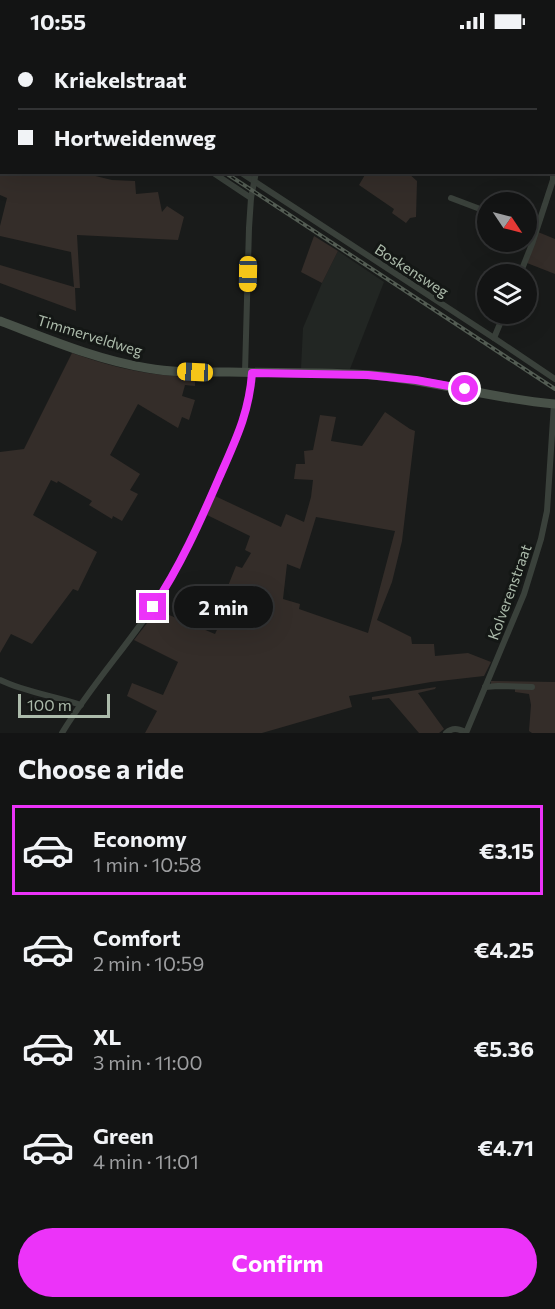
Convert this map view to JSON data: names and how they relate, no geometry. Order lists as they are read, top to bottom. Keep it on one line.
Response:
{"streets":{"street":["Boskensweg","Timmerveldweg","Kolverenstraat"]},"crossings":[["Timmerveldweg","Kolverenstraat"]],"scale_bar":"100 m","north":"bottom right","page":{"status":"10:55","banner":["Kriekelstraat","Hortweidenweg"],"bubble":"2 min","scale":"100 m","heading":"Choose a ride","list":[{"name":"Economy","note":"1 min · 10:58","value":"€3.15"},{"name":"Comfort","note":"2 min · 10:59","value":"€4.25"},{"name":"XL","note":"3 min · 11:00","value":"€5.36"},{"name":"Green","note":"4 min · 11:01","value":"€4.71"}],"buttons":"Confirm"}}
